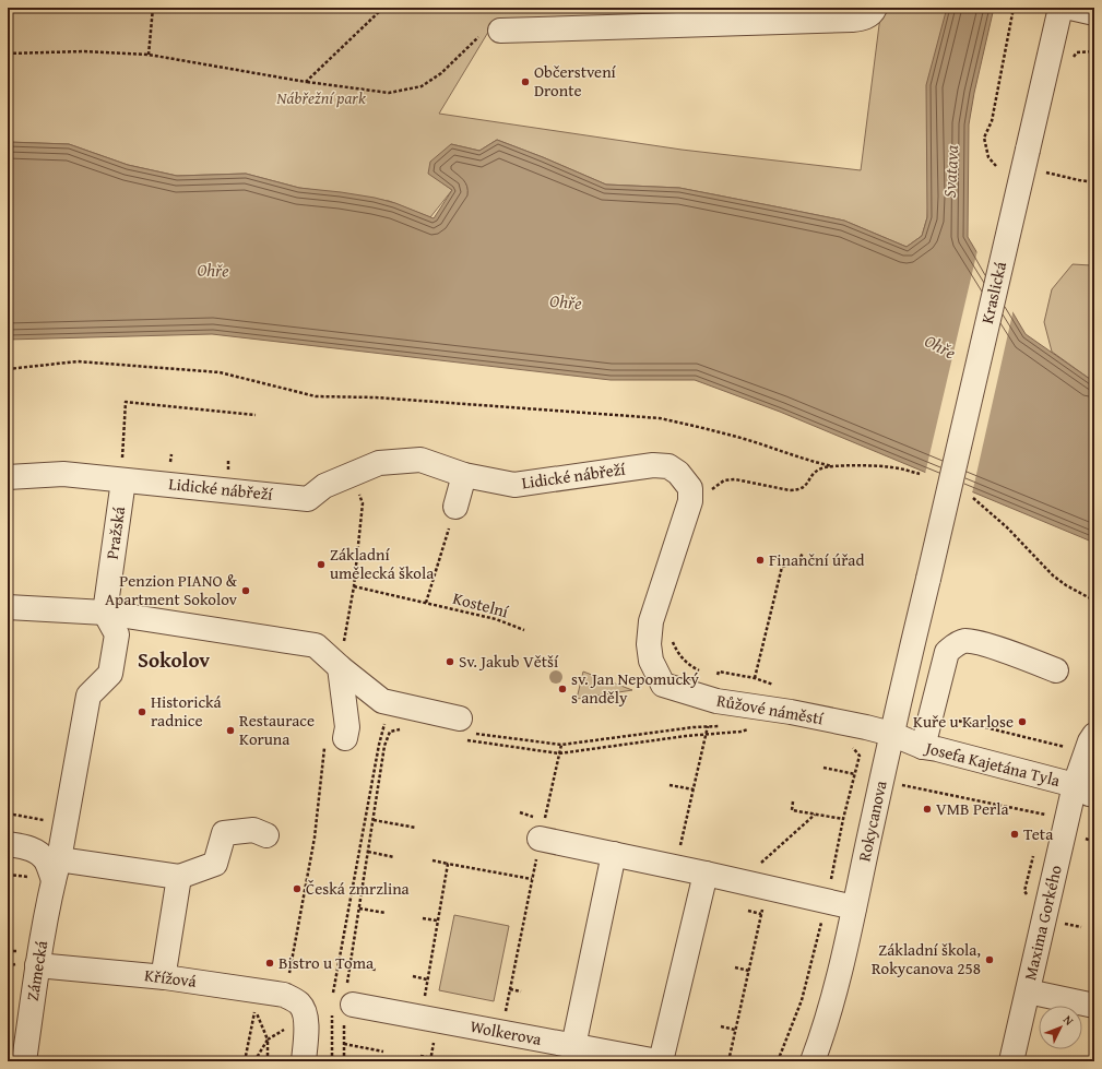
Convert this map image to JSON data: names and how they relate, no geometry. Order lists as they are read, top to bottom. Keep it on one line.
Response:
{"streets":{"street":["Kraslická","Lidické nábřeží","Pražská","Růžové náměstí","Josefa Kajetána Tyla","Rokycanova","Maxima Gorkého","Zámecká","Křížová","Wolkerova"],"path":["Kostelní"]},"crossings":[["Kraslická","Rokycanova"],["Lidické nábřeží","Pražská"],["Lidické nábřeží","Růžové náměstí"],["Pražská","Zámecká"],["Růžové náměstí","Josefa Kajetána Tyla"],["Růžové náměstí","Rokycanova"],["Josefa Kajetána Tyla","Rokycanova"],["Josefa Kajetána Tyla","Maxima Gorkého"],["Zámecká","Křížová"]],"districts":["Sokolov"],"water":["Svatava","Ohře"],"parks":["Nábřežní park"],"places":["Občerstvení Dronte","Finanční úřad","Základní umělecká škola","Penzion PIANO & Apartment Sokolov","Sv. Jakub Větší","sv. Jan Nepomucký s anděly","Historická radnice","Kuře u Karlose","Restaurace Koruna","VMB Perla","Teta","Česká zmrzlina","Základní škola, Rokycanova 258","Bistro u Toma"],"north":"top right"}
